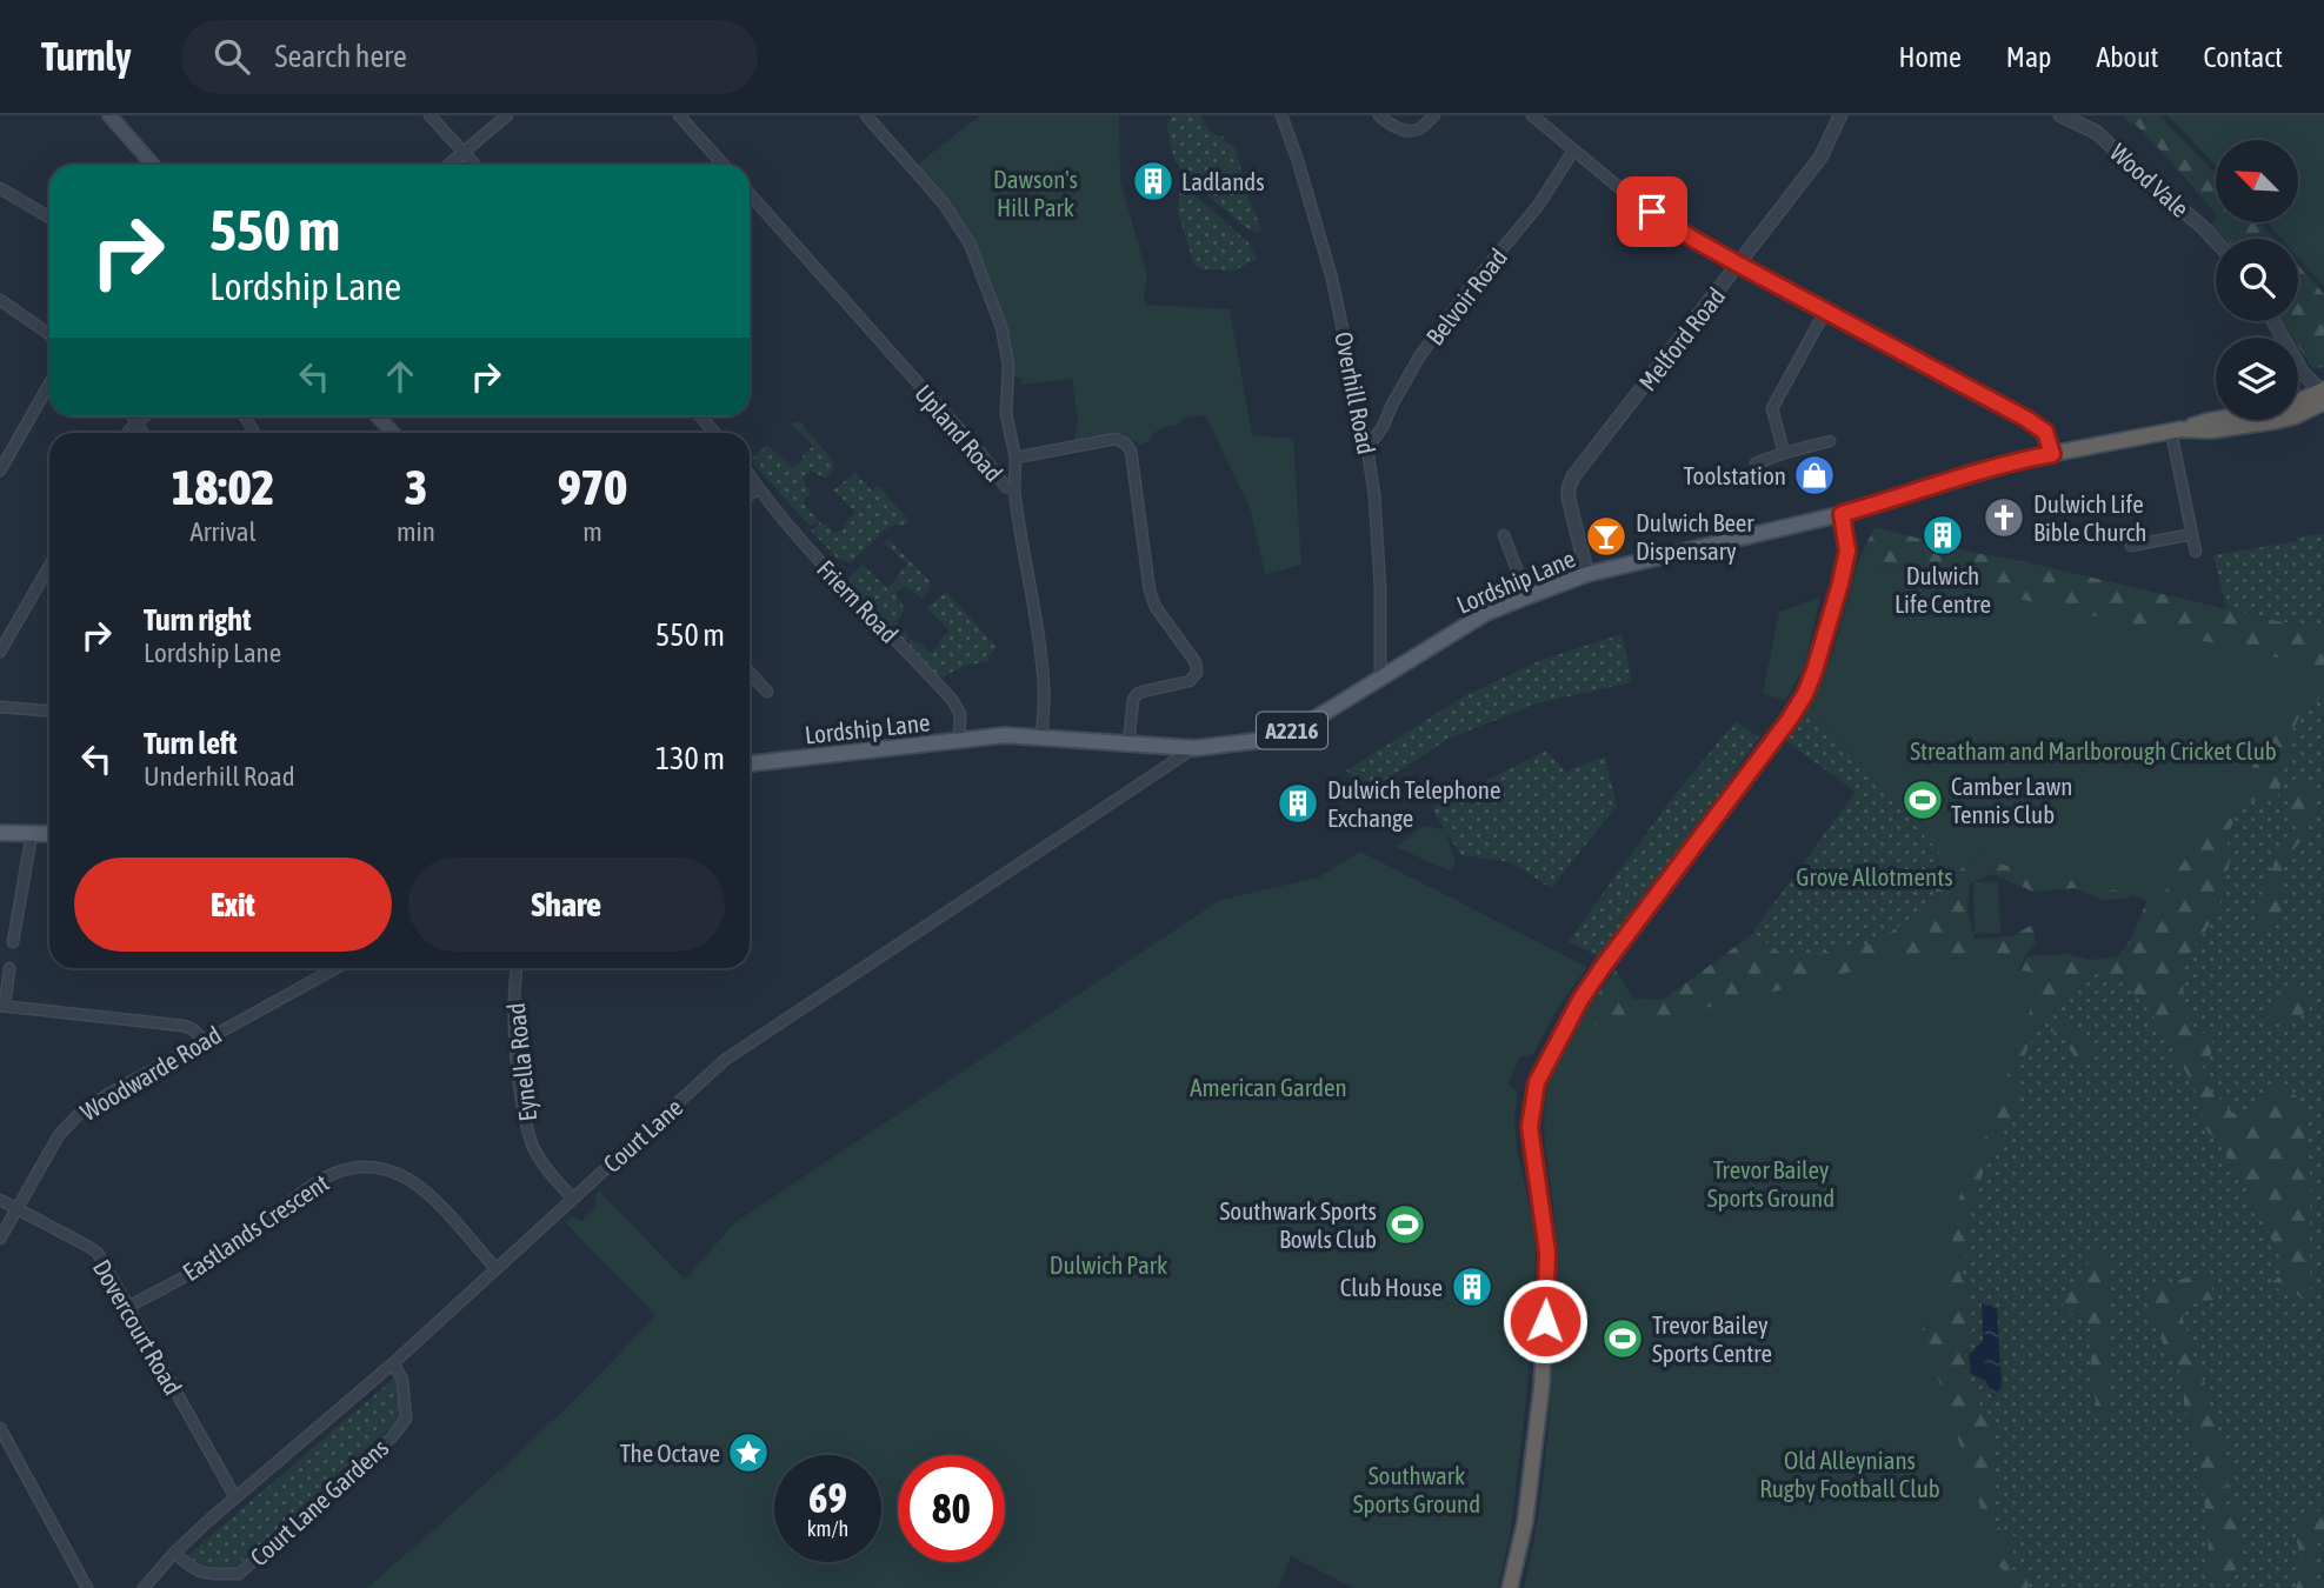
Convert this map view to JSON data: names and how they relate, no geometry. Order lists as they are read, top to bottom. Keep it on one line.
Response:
{"streets":{"highway":["Lordship Lane"],"main road":["A2216"],"street":["Wood Vale","Belvoir Road","Melford Road","Overhill Road","Upland Road","Friern Road","Eynella Road","Woodwarde Road","Court Lane","Eastlands Crescent","Dovercourt Road","Court Lane Gardens"]},"crossings":[["Belvoir Road","Overhill Road"],["Melford Road","Lordship Lane"],["Overhill Road","Lordship Lane"],["Upland Road","Lordship Lane"],["Lordship Lane","Friern Road"],["Lordship Lane","Court Lane"],["Eynella Road","Court Lane"],["Woodwarde Road","Dovercourt Road"],["Court Lane","Eastlands Crescent"],["Court Lane","Dovercourt Road"],["Court Lane","Court Lane Gardens"],["Eastlands Crescent","Dovercourt Road"]],"parks":["Dawson's Hill Park","Streatham and Marlborough Cricket Club","Grove Allotments","American Garden","Trevor Bailey Sports Ground","Dulwich Park","Old Alleynians Rugby Football Club","Southwark Sports Ground"],"places":{"building":["Ladlands","Dulwich Life Centre","Dulwich Telephone Exchange","Club House"],"shop":["Toolstation"],"church":["Dulwich Life Bible Church"],"bar":["Dulwich Beer Dispensary"],"sports":["Camber Lawn Tennis Club","Southwark Sports Bowls Club","Trevor Bailey Sports Centre"],"place":["The Octave"]},"north":"top left","page":{"header":"Turnly","search":"Search here","nav":["Home","Map","About","Contact"],"turn":["550 m","Lordship Lane"],"eta":["18:02","Arrival","3","min","970","m"],"list":[{"name":"Turn right","note":"Lordship Lane","value":"550 m"},{"name":"Turn left","note":"Underhill Road","value":"130 m"}],"buttons":["Exit","Share"],"speed":"69 km/h","limit":"80"}}
